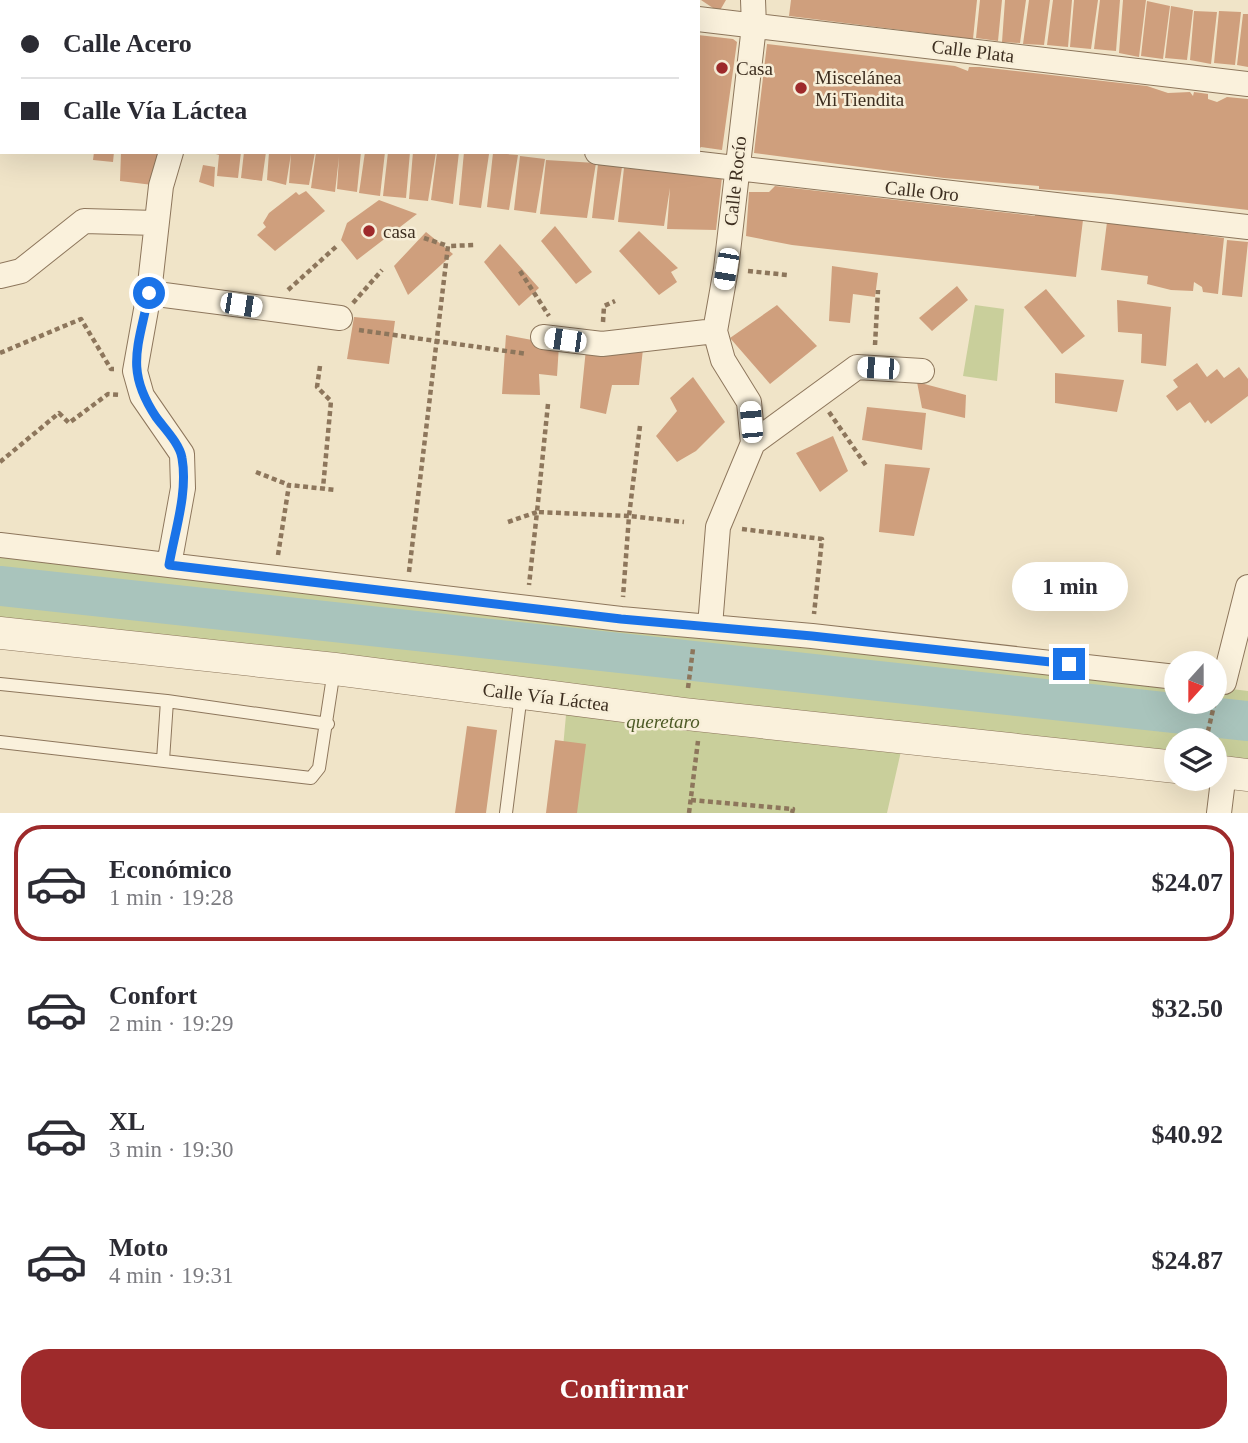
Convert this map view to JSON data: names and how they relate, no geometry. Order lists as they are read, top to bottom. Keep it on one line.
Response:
{"streets":{"street":["Calle Plata","Calle Rocío","Calle Oro","Calle Vía Láctea"]},"crossings":[["Calle Plata","Calle Rocío"],["Calle Rocío","Calle Oro"]],"parks":["queretaro"],"places":["Casa","Miscelánea Mi Tiendita","casa"],"north":"bottom","page":{"banner":["Calle Acero","Calle Vía Láctea"],"bubble":"1 min","list":[{"name":"Económico","note":"1 min · 19:28","value":"$24.07"},{"name":"Confort","note":"2 min · 19:29","value":"$32.50"},{"name":"XL","note":"3 min · 19:30","value":"$40.92"},{"name":"Moto","note":"4 min · 19:31","value":"$24.87"}],"buttons":"Confirmar"}}
